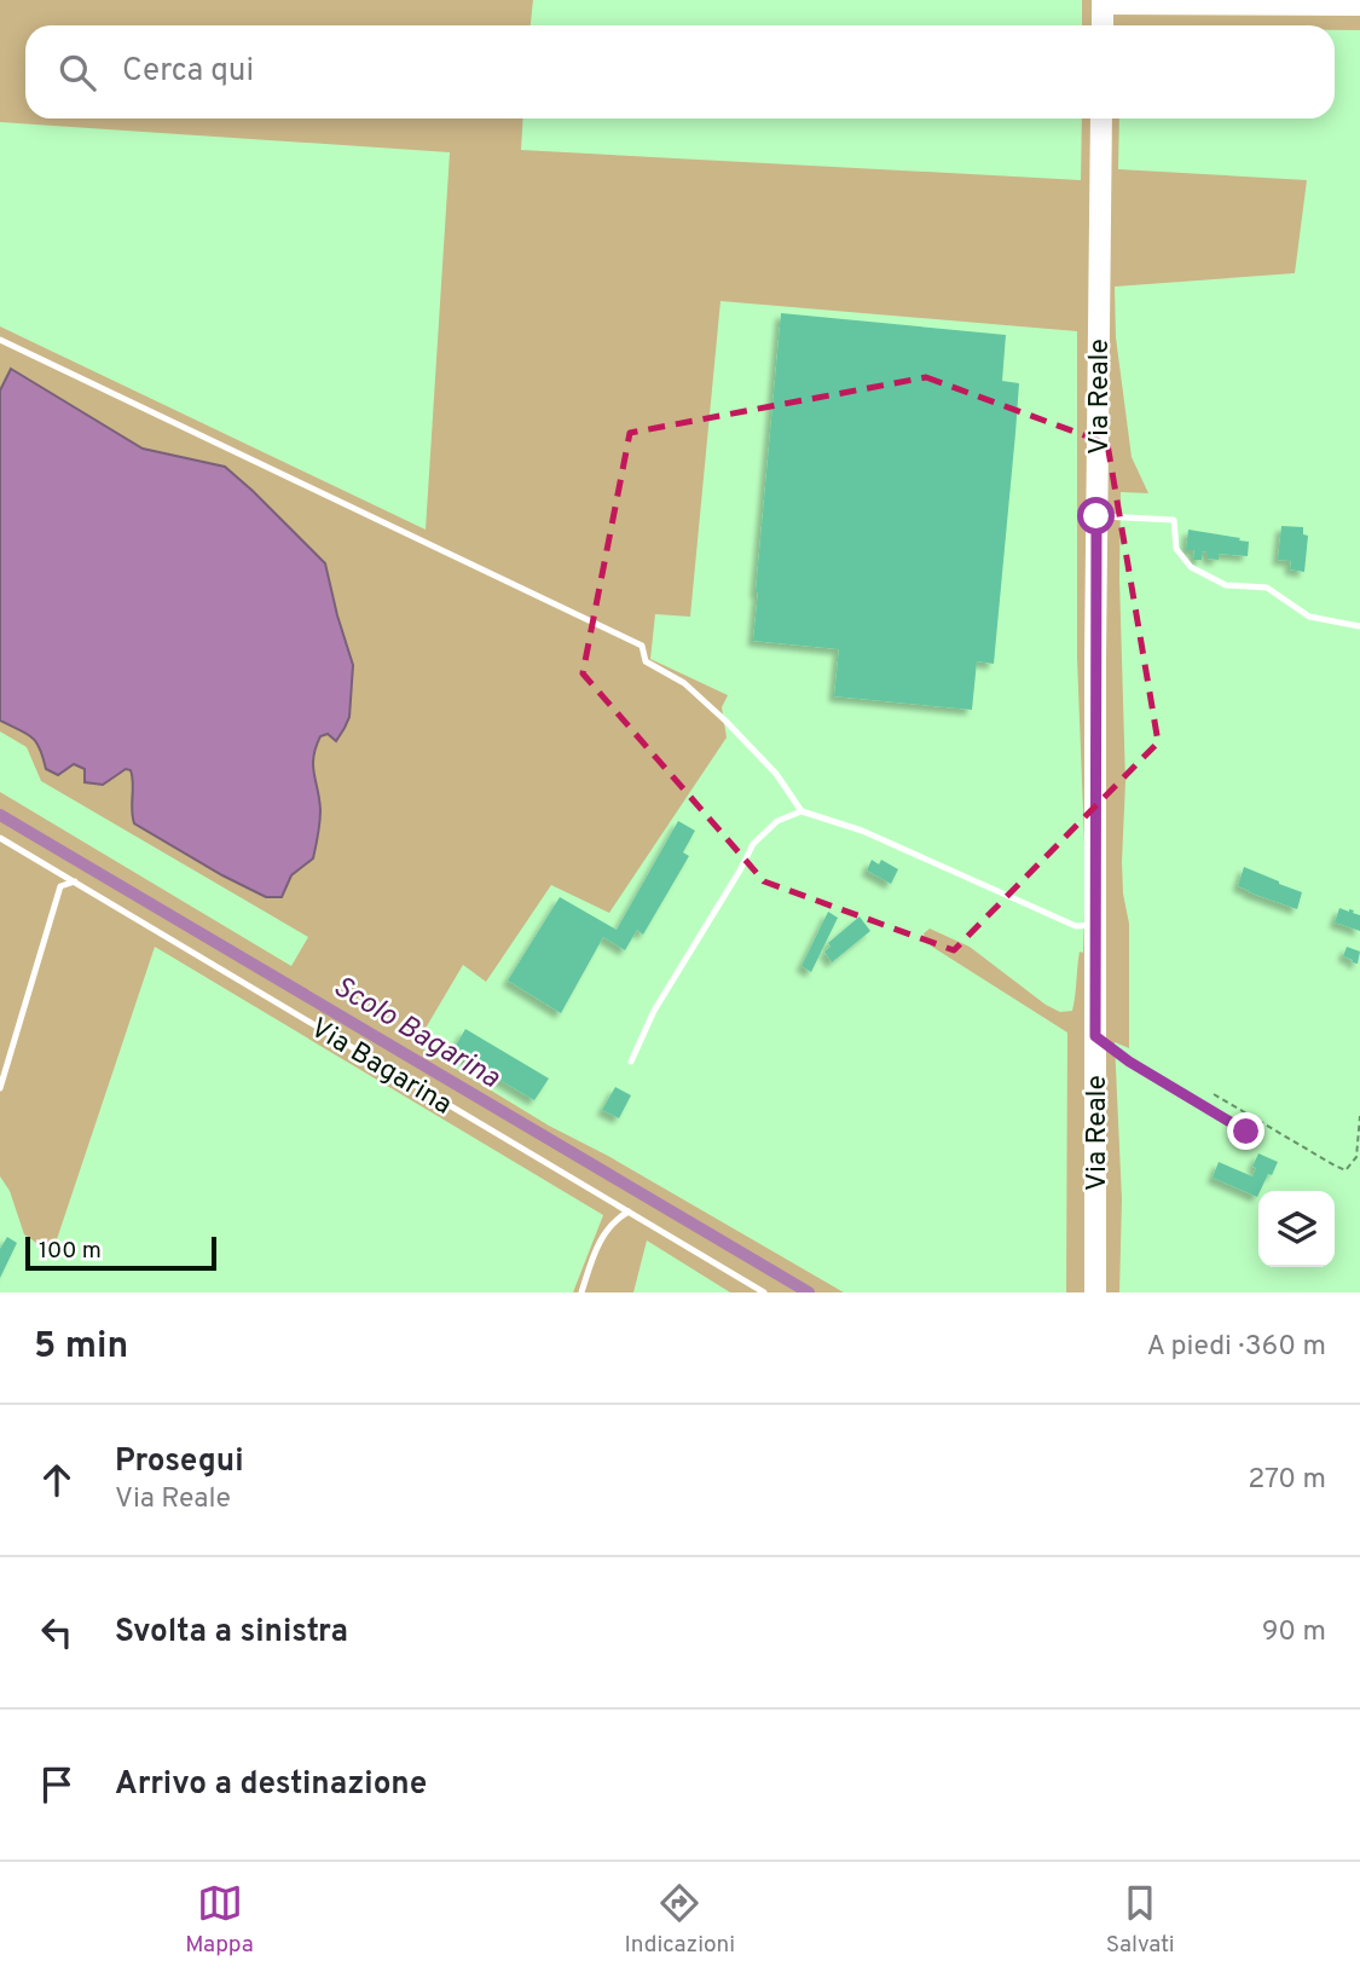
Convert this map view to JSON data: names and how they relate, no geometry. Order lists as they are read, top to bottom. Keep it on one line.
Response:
{"streets":{"main road":["Via Reale"],"lane":["Via Bagarina"]},"water":["Scolo Bagarina"],"scale_bar":"100 m","page":{"search":"Cerca qui","scale":"100 m","heading":["5 min","A piedi · 360 m"],"list":[["Prosegui","Via Reale","270 m"],["Svolta a sinistra","90 m"],"Arrivo a destinazione"],"nav":["Mappa","Indicazioni","Salvati"]}}
